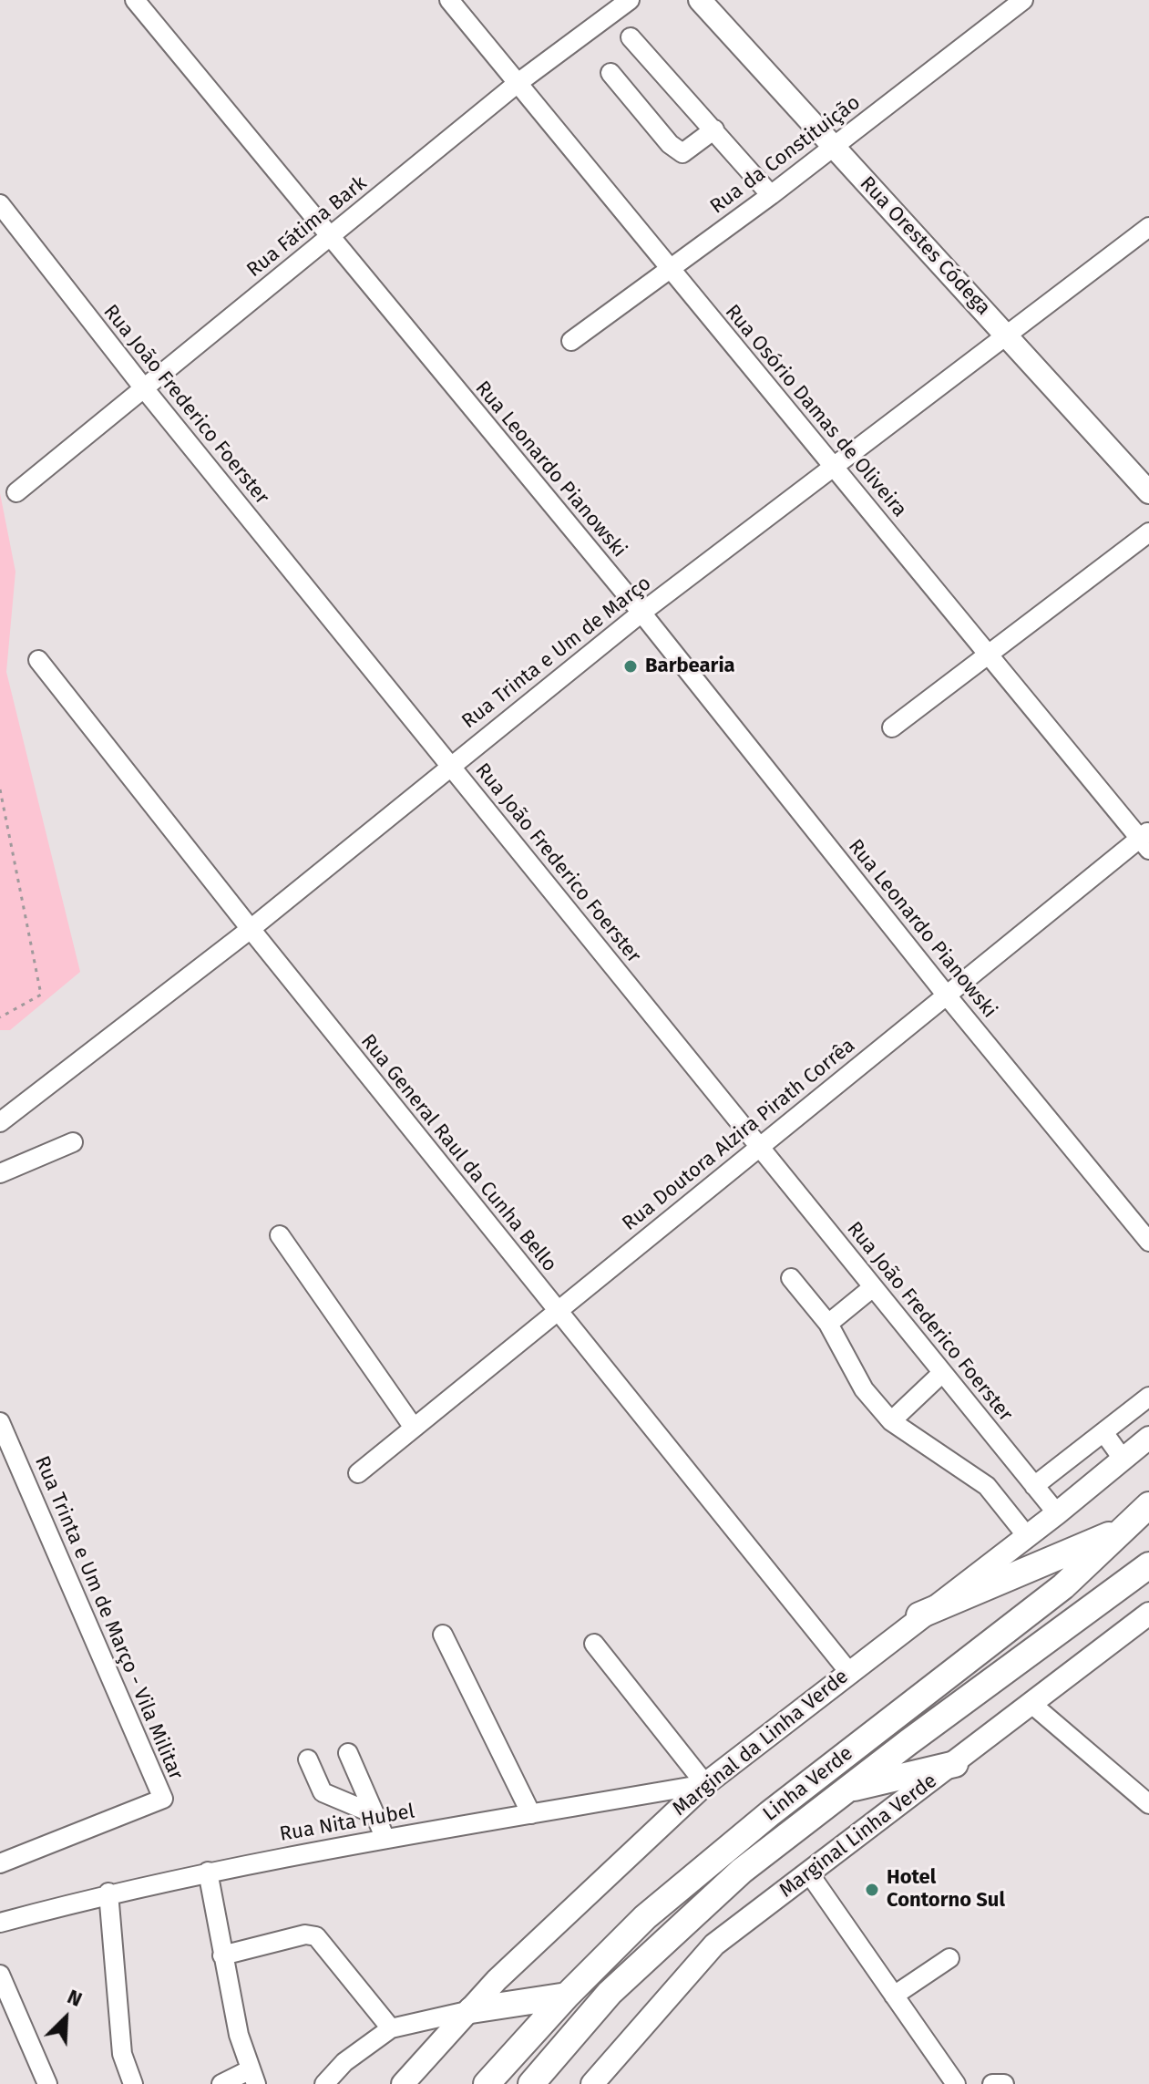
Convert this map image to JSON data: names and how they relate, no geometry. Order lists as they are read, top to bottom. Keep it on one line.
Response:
{"streets":{"highway":["Linha Verde"],"main road":["Rua Orestes Códega","Marginal da Linha Verde","Marginal Linha Verde"],"street":["Rua da Constituição","Rua Fátima Bark","Rua João Frederico Foerster","Rua Osório Damas de Oliveira","Rua Leonardo Pianowski","Rua Trinta e Um de Março","Rua Doutora Alzira Pirath Corrêa","Rua General Raul da Cunha Bello","Rua Trinta e Um de Março - Vila Militar","Rua Nita Hubel"]},"crossings":[["Rua da Constituição","Rua Orestes Códega"],["Rua da Constituição","Rua Osório Damas de Oliveira"],["Rua Fátima Bark","Rua João Frederico Foerster"],["Rua Fátima Bark","Rua Osório Damas de Oliveira"],["Rua Fátima Bark","Rua Leonardo Pianowski"],["Rua Orestes Códega","Rua Trinta e Um de Março"],["Rua João Frederico Foerster","Rua Trinta e Um de Março"],["Rua João Frederico Foerster","Rua Doutora Alzira Pirath Corrêa"],["Rua João Frederico Foerster","Marginal da Linha Verde"],["Rua Osório Damas de Oliveira","Rua Trinta e Um de Março"],["Rua Osório Damas de Oliveira","Rua Doutora Alzira Pirath Corrêa"],["Rua Leonardo Pianowski","Rua Trinta e Um de Março"],["Rua Leonardo Pianowski","Rua Doutora Alzira Pirath Corrêa"],["Rua Trinta e Um de Março","Rua General Raul da Cunha Bello"],["Rua Doutora Alzira Pirath Corrêa","Rua General Raul da Cunha Bello"],["Rua General Raul da Cunha Bello","Marginal da Linha Verde"],["Marginal da Linha Verde","Rua Nita Hubel"]],"places":["Barbearia","Hotel Contorno Sul"],"north":"top right"}
